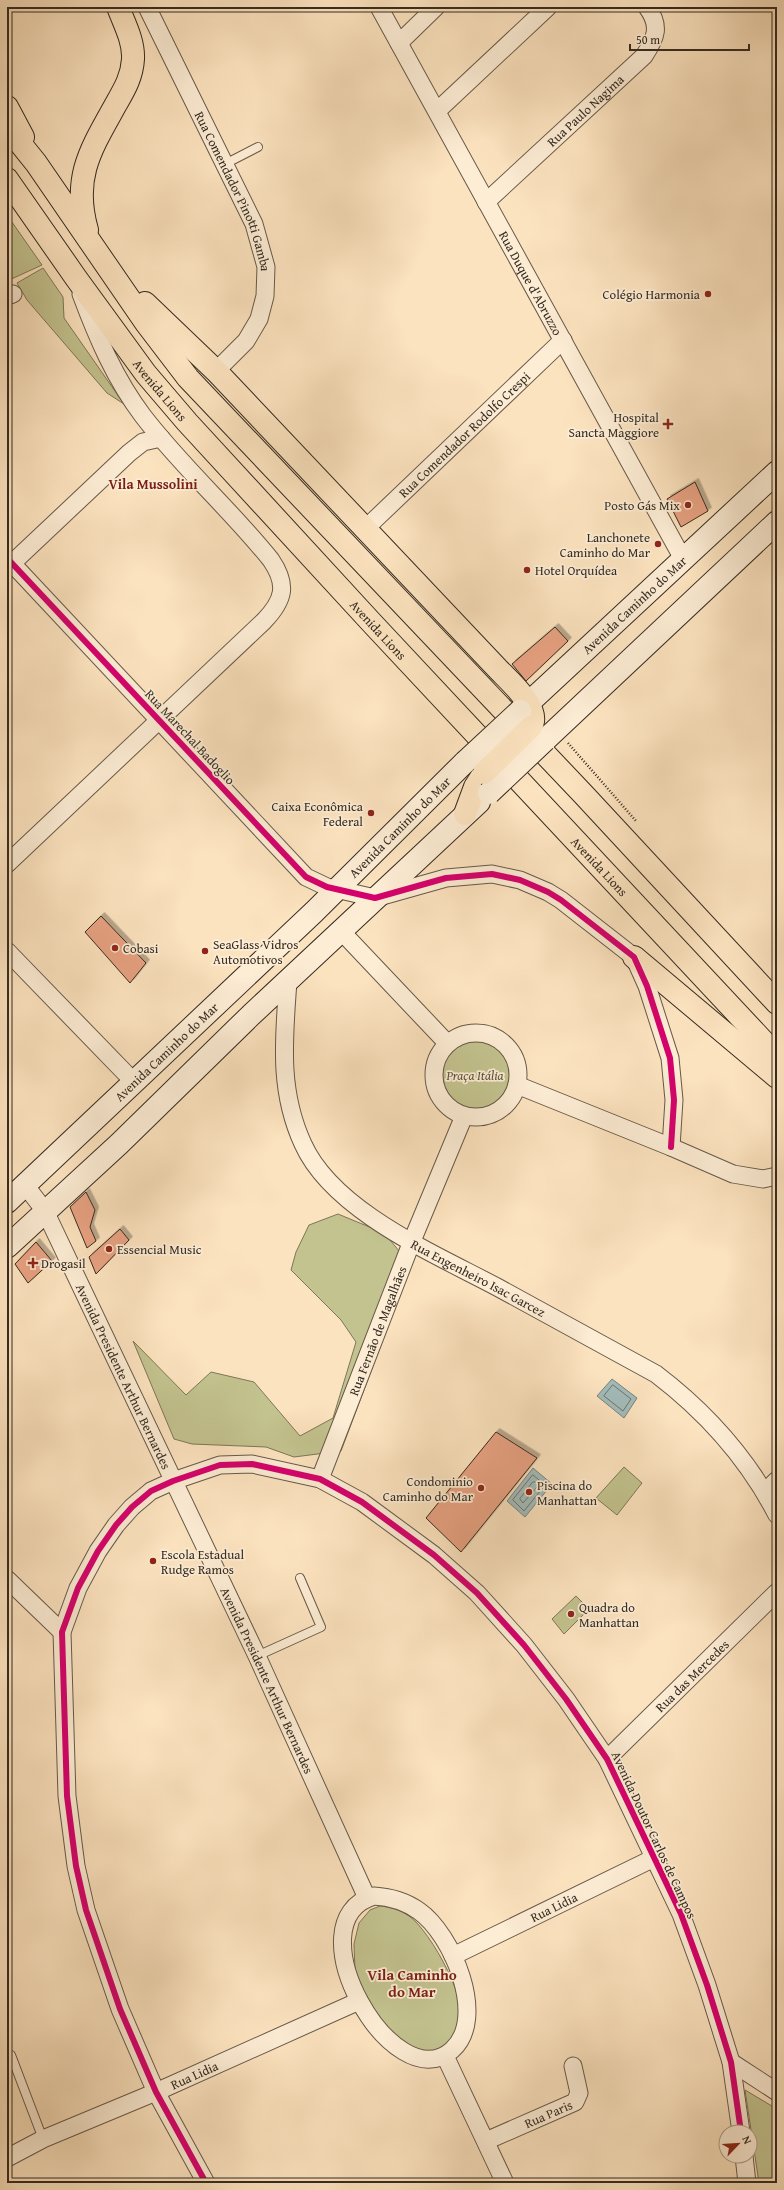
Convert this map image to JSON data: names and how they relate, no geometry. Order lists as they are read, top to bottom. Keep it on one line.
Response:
{"streets":{"highway":["Avenida Lions"],"main road":["Avenida Caminho do Mar"],"street":["Rua Paulo Nagima","Rua Comendador Pinotti Gamba","Rua Duque d'Abruzzo","Rua Comendador Rodolfo Crespi","Rua Marechal Badoglio","Rua Engenheiro Isac Garcez","Rua Fernão de Magalhães","Avenida Presidente Arthur Bernardes","Rua das Mercedes","Avenida Doutor Carlos de Campos","Rua Lidia","Rua Paris"]},"crossings":[["Rua Paulo Nagima","Rua Duque d'Abruzzo"],["Rua Duque d'Abruzzo","Rua Comendador Rodolfo Crespi"],["Rua Duque d'Abruzzo","Avenida Caminho do Mar"],["Avenida Caminho do Mar","Rua Marechal Badoglio"],["Avenida Caminho do Mar","Avenida Presidente Arthur Bernardes"],["Rua Engenheiro Isac Garcez","Rua Fernão de Magalhães"],["Rua Fernão de Magalhães","Avenida Doutor Carlos de Campos"],["Avenida Presidente Arthur Bernardes","Avenida Doutor Carlos de Campos"],["Avenida Presidente Arthur Bernardes","Rua Lidia"],["Rua das Mercedes","Avenida Doutor Carlos de Campos"],["Avenida Doutor Carlos de Campos","Rua Lidia"]],"districts":["Vila Mussolini","Vila Caminho do Mar"],"parks":["Praça Itália"],"places":{"other":["Colégio Harmonia","Posto Gás Mix","Lanchonete Caminho do Mar","Hotel Orquídea","Caixa Econômica Federal","Cobasi","SeaGlass Vidros Automotivos","Essencial Music","Condominio Caminho do Mar","Piscina do Manhattan","Escola Estadual Rudge Ramos","Quadra do Manhattan"],"health":["Hospital Sancta Maggiore","Drogasil"]},"scale_bar":"50 m","north":"top right"}
